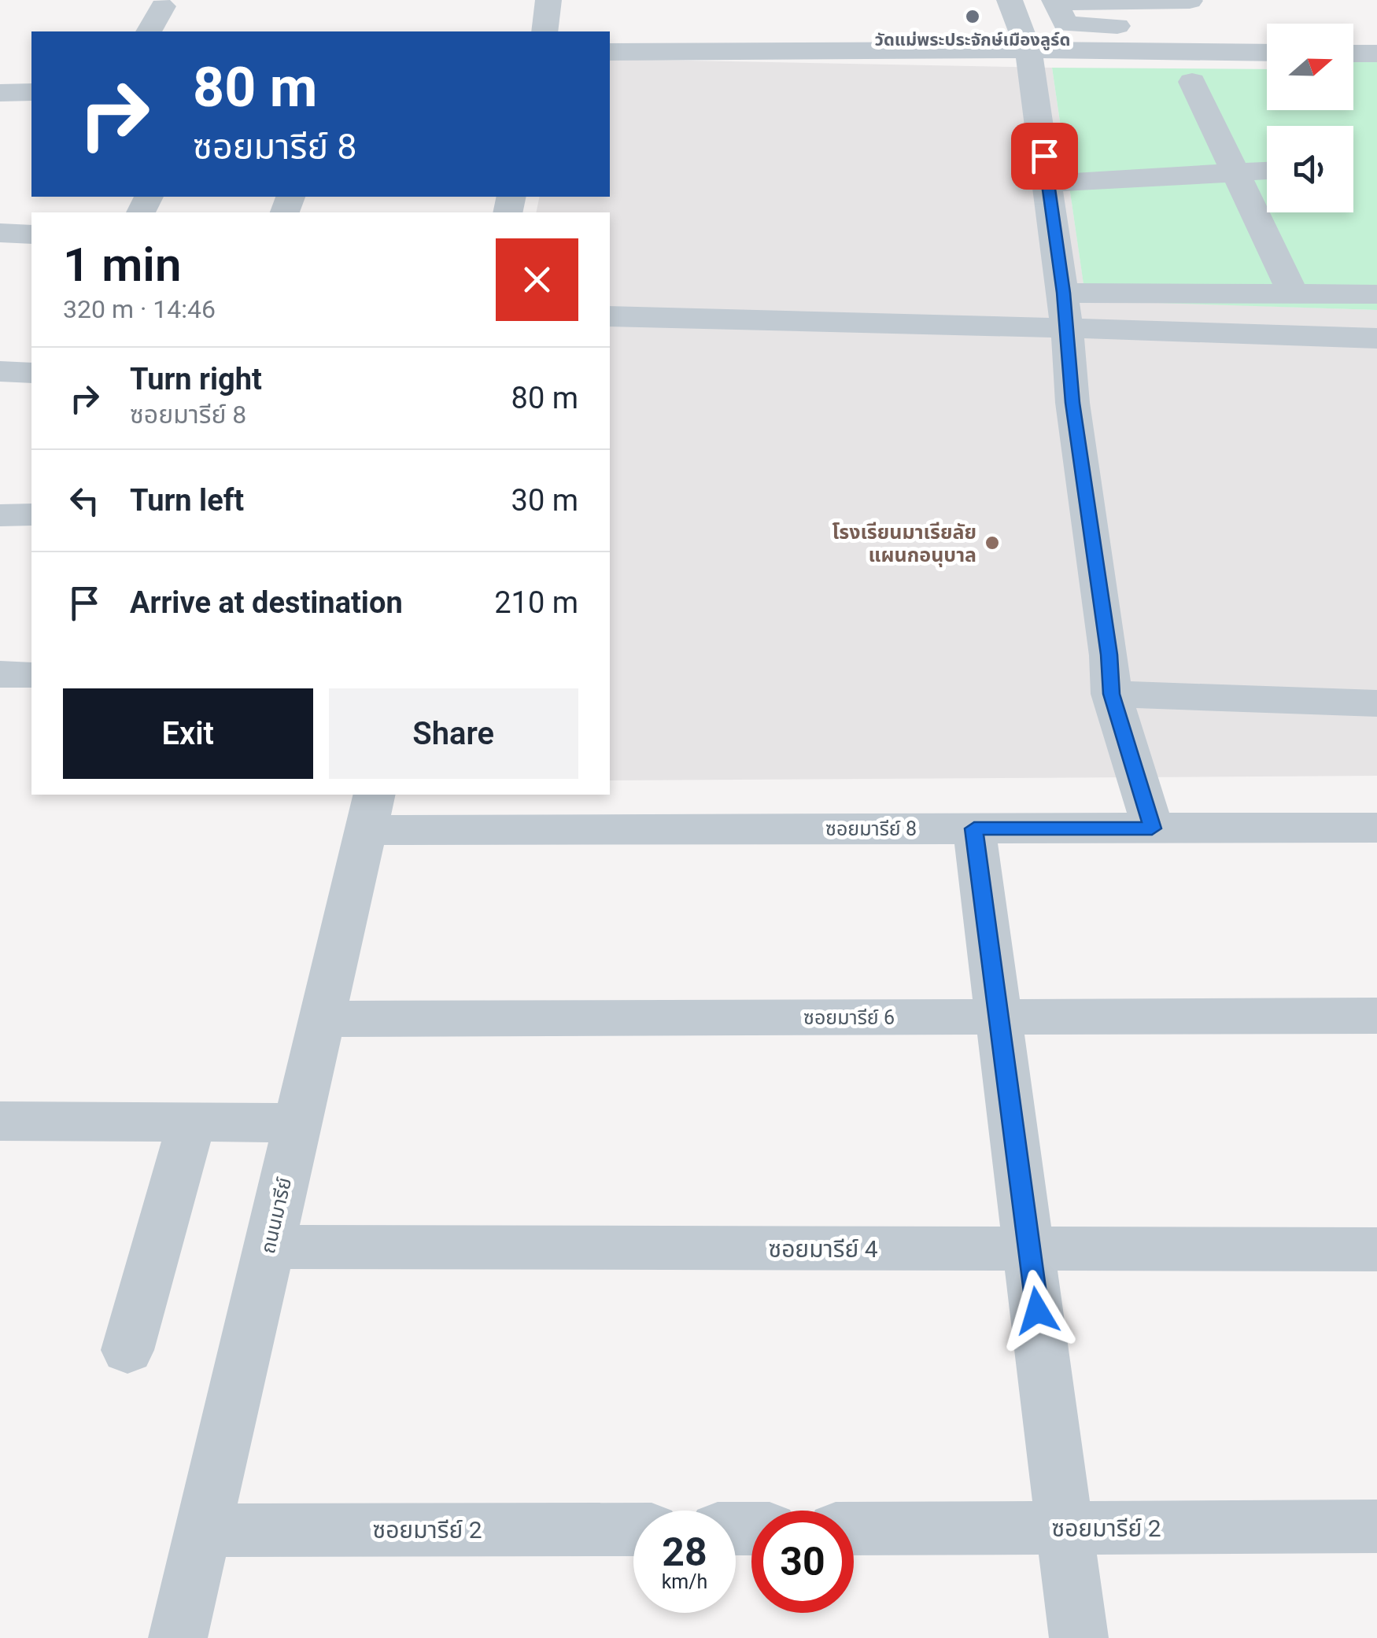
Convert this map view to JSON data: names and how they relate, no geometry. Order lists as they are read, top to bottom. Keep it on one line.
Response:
{"streets":{"street":["ซอยมารีย์ 8","ซอยมารีย์ 6","ถนนมารีย์","ซอยมารีย์ 4","ซอยมารีย์ 2"]},"crossings":[["ซอยมารีย์ 8","ถนนมารีย์"],["ซอยมารีย์ 6","ถนนมารีย์"],["ถนนมารีย์","ซอยมารีย์ 4"],["ถนนมารีย์","ซอยมารีย์ 2"]],"places":["วัดแม่พระประจักษ์เมืองลูร์ด","โรงเรียนมาเรียลัย แผนกอนุบาล"],"north":"right","page":{"turn":["80 m","ซอยมารีย์ 8"],"heading":["1 min","320 m · 14:46"],"list":[{"name":"Turn right","note":"ซอยมารีย์ 8","value":"80 m"},{"name":"Turn left","value":"30 m"},{"name":"Arrive at destination","value":"210 m"}],"buttons":["Exit","Share"],"speed":"28 km/h","limit":"30"}}
